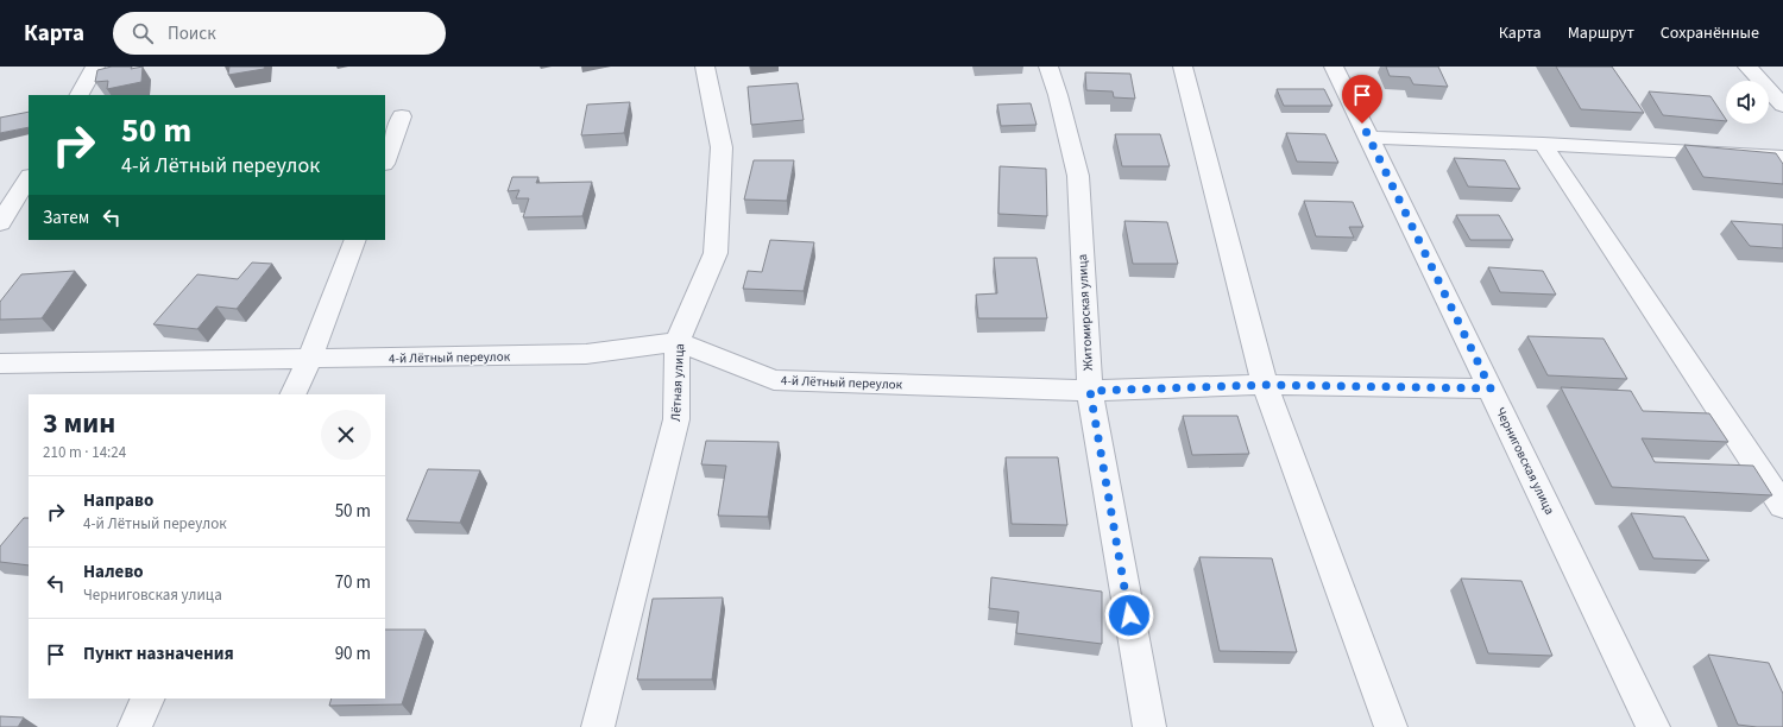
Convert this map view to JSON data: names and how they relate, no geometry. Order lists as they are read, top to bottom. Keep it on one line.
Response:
{"streets":{"street":["Житомирская улица","4-й Лётный переулок","Лётная улица","Черниговская улица"]},"crossings":[["Житомирская улица","4-й Лётный переулок"],["4-й Лётный переулок","Лётная улица"],["4-й Лётный переулок","Черниговская улица"]],"page":{"header":"Карта","search":"Поиск","nav":["Карта","Маршрут","Сохранённые"],"turn":["50 m","4-й Лётный переулок"],"then":"Затем","heading":["3 мин","210 m · 14:24"],"list":[{"name":"Направо","note":"4-й Лётный переулок","value":"50 m"},{"name":"Налево","note":"Черниговская улица","value":"70 m"},{"name":"Пункт назначения","value":"90 m"}]}}
